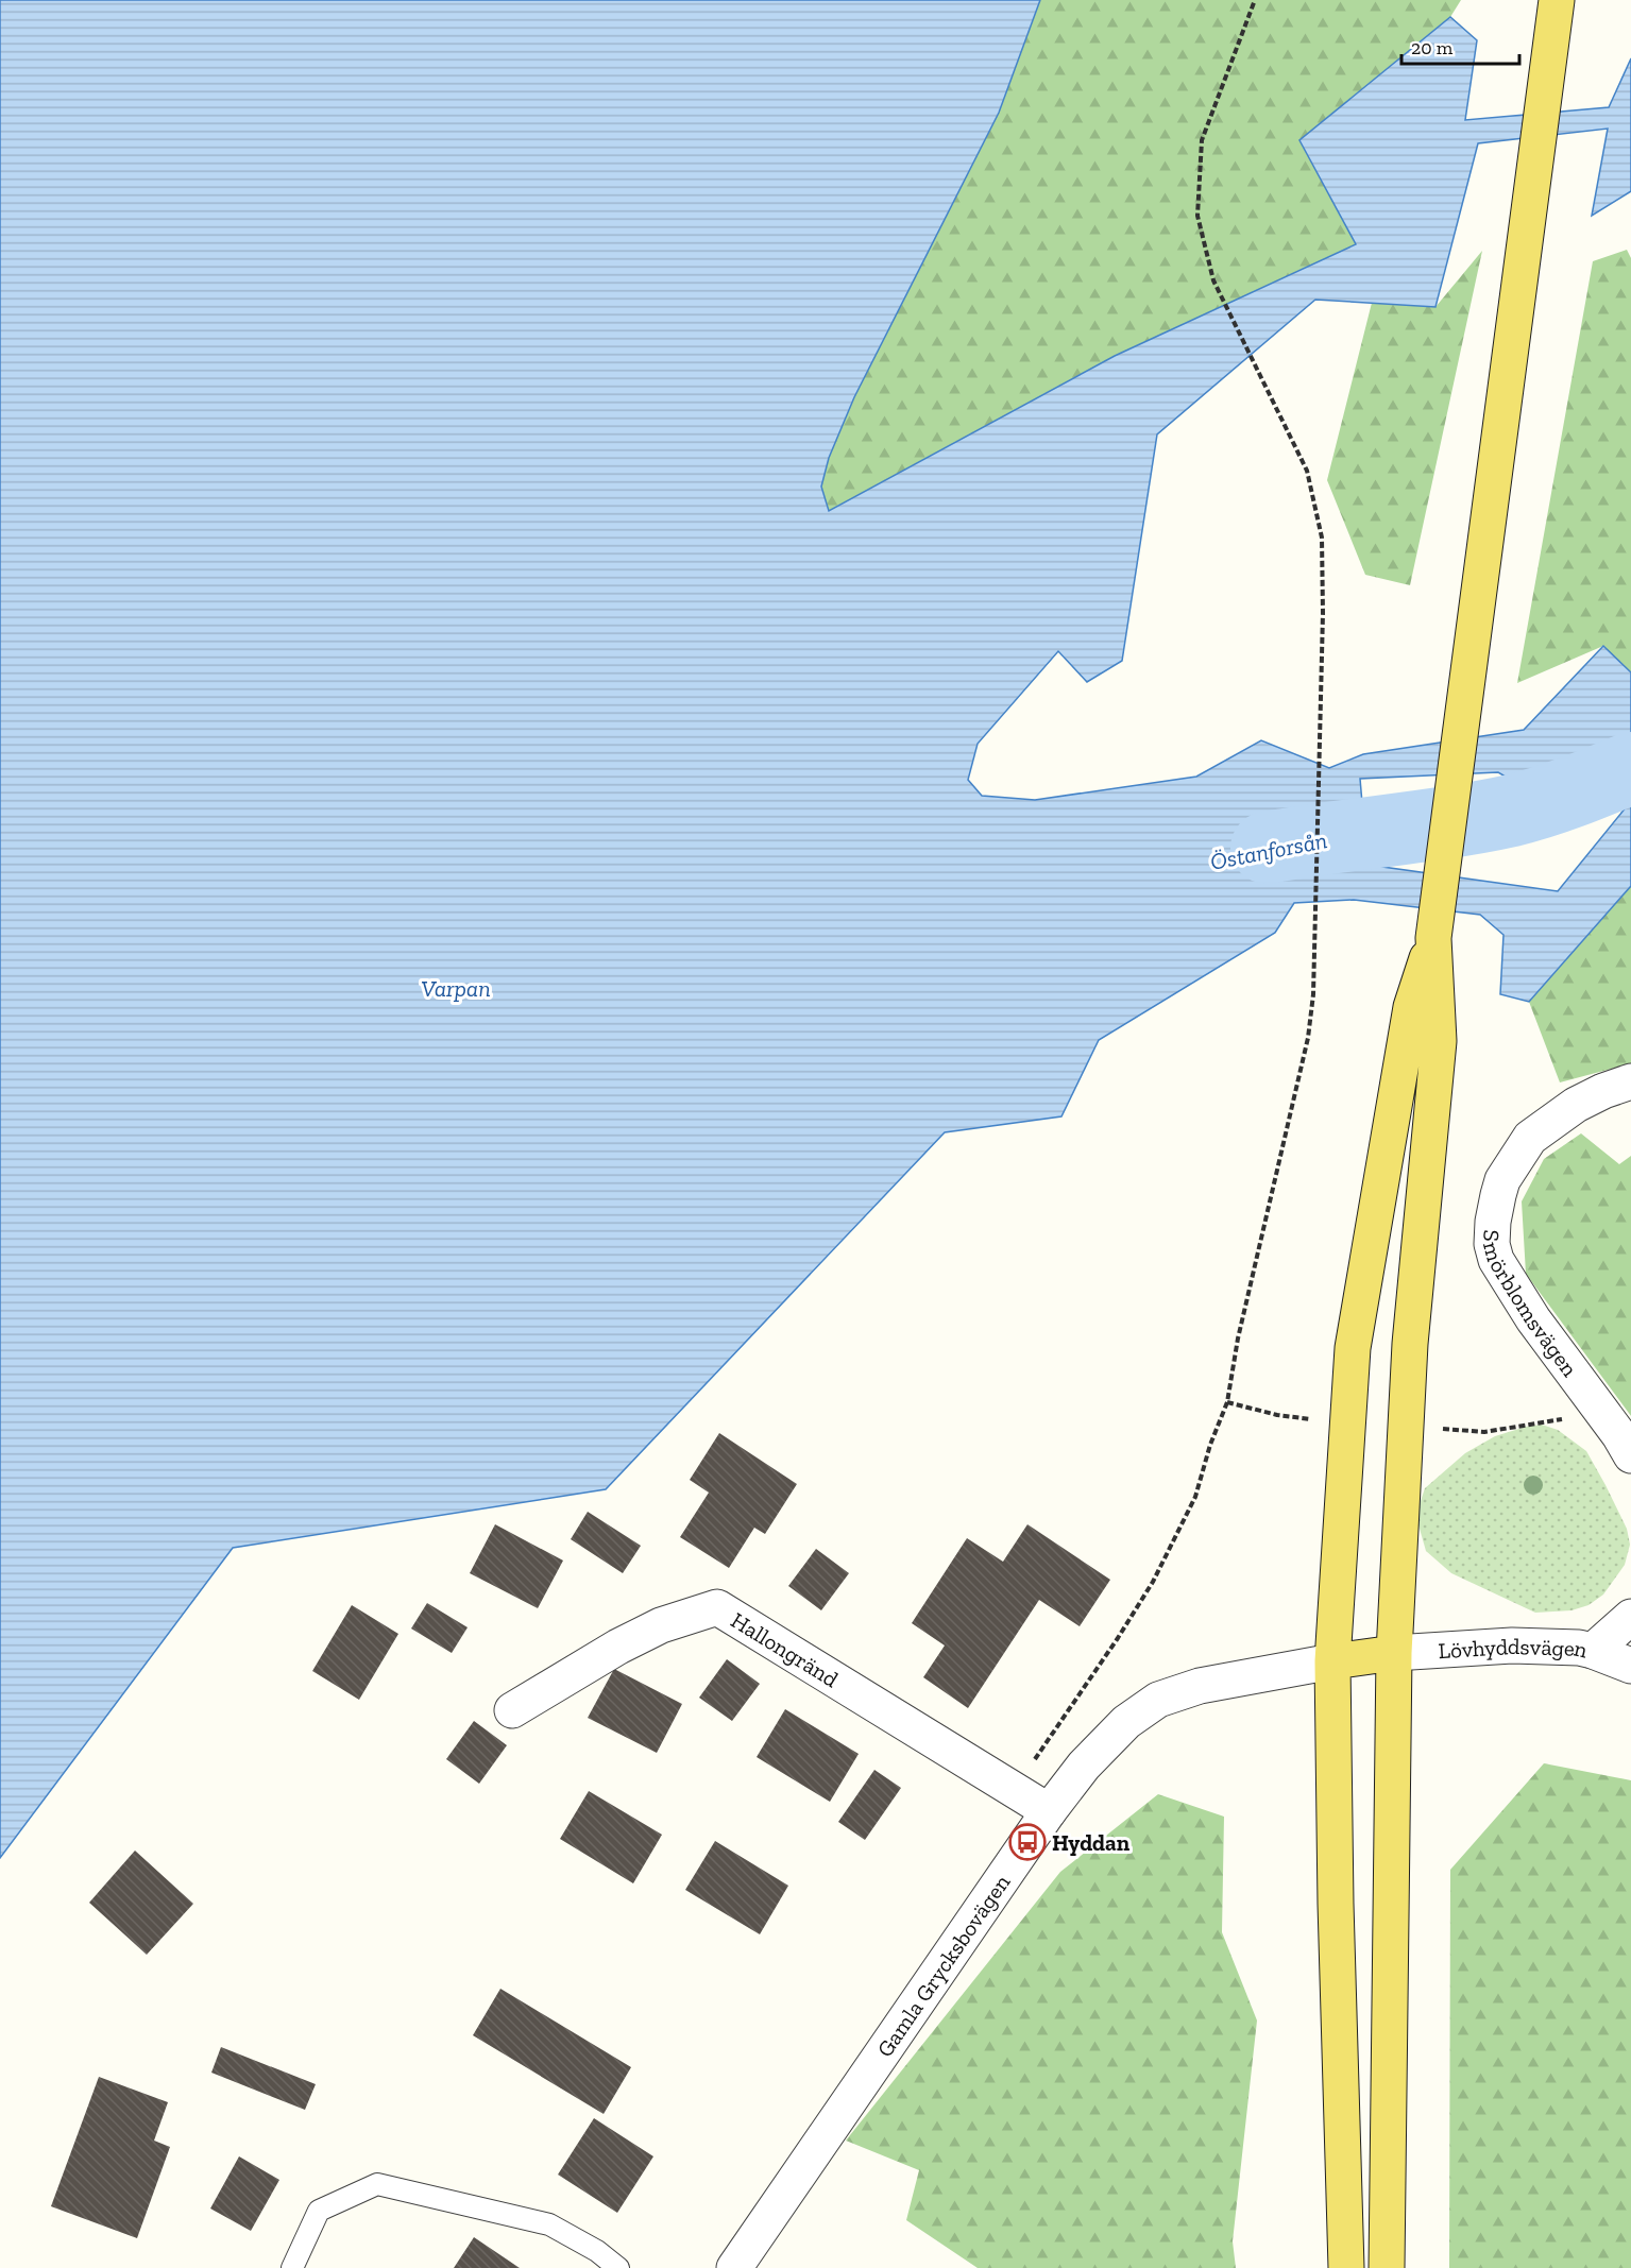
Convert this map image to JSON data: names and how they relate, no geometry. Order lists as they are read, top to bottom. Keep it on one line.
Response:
{"streets":{"street":["Smörblomsvägen","Hallongränd","Lövhyddsvägen","Gamla Grycksbovägen"]},"crossings":[["Hallongränd","Gamla Grycksbovägen"]],"water":["Östanforsån","Varpan"],"places":{"bus stop":["Hyddan"]},"scale_bar":"20 m"}
